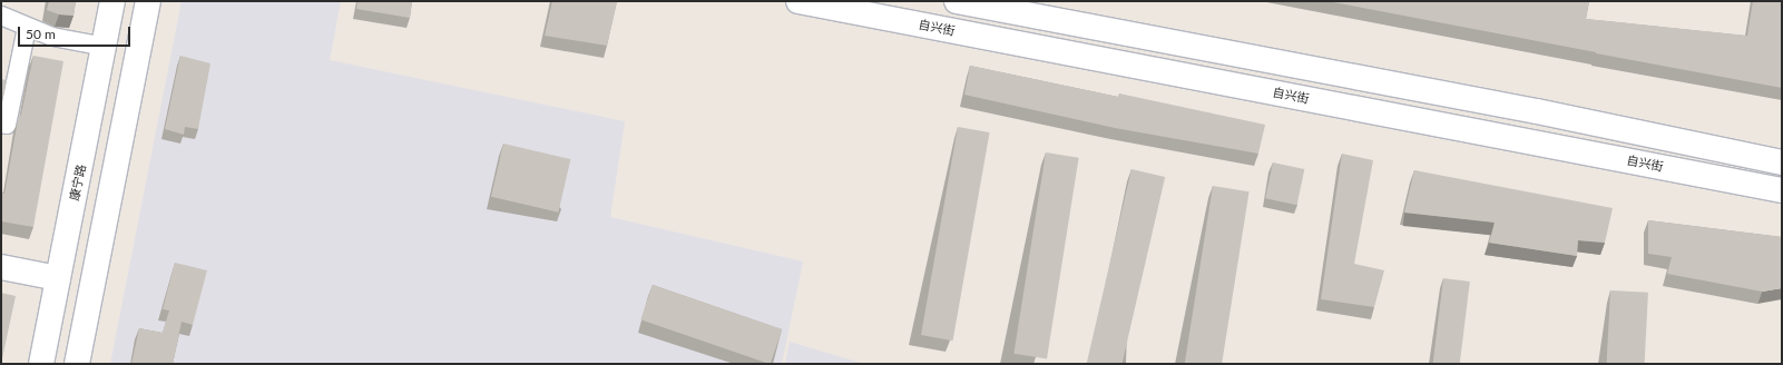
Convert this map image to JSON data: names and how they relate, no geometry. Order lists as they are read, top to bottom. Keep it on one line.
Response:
{"streets":{"main road":["自兴街","康宁路"]},"scale_bar":"50 m"}
